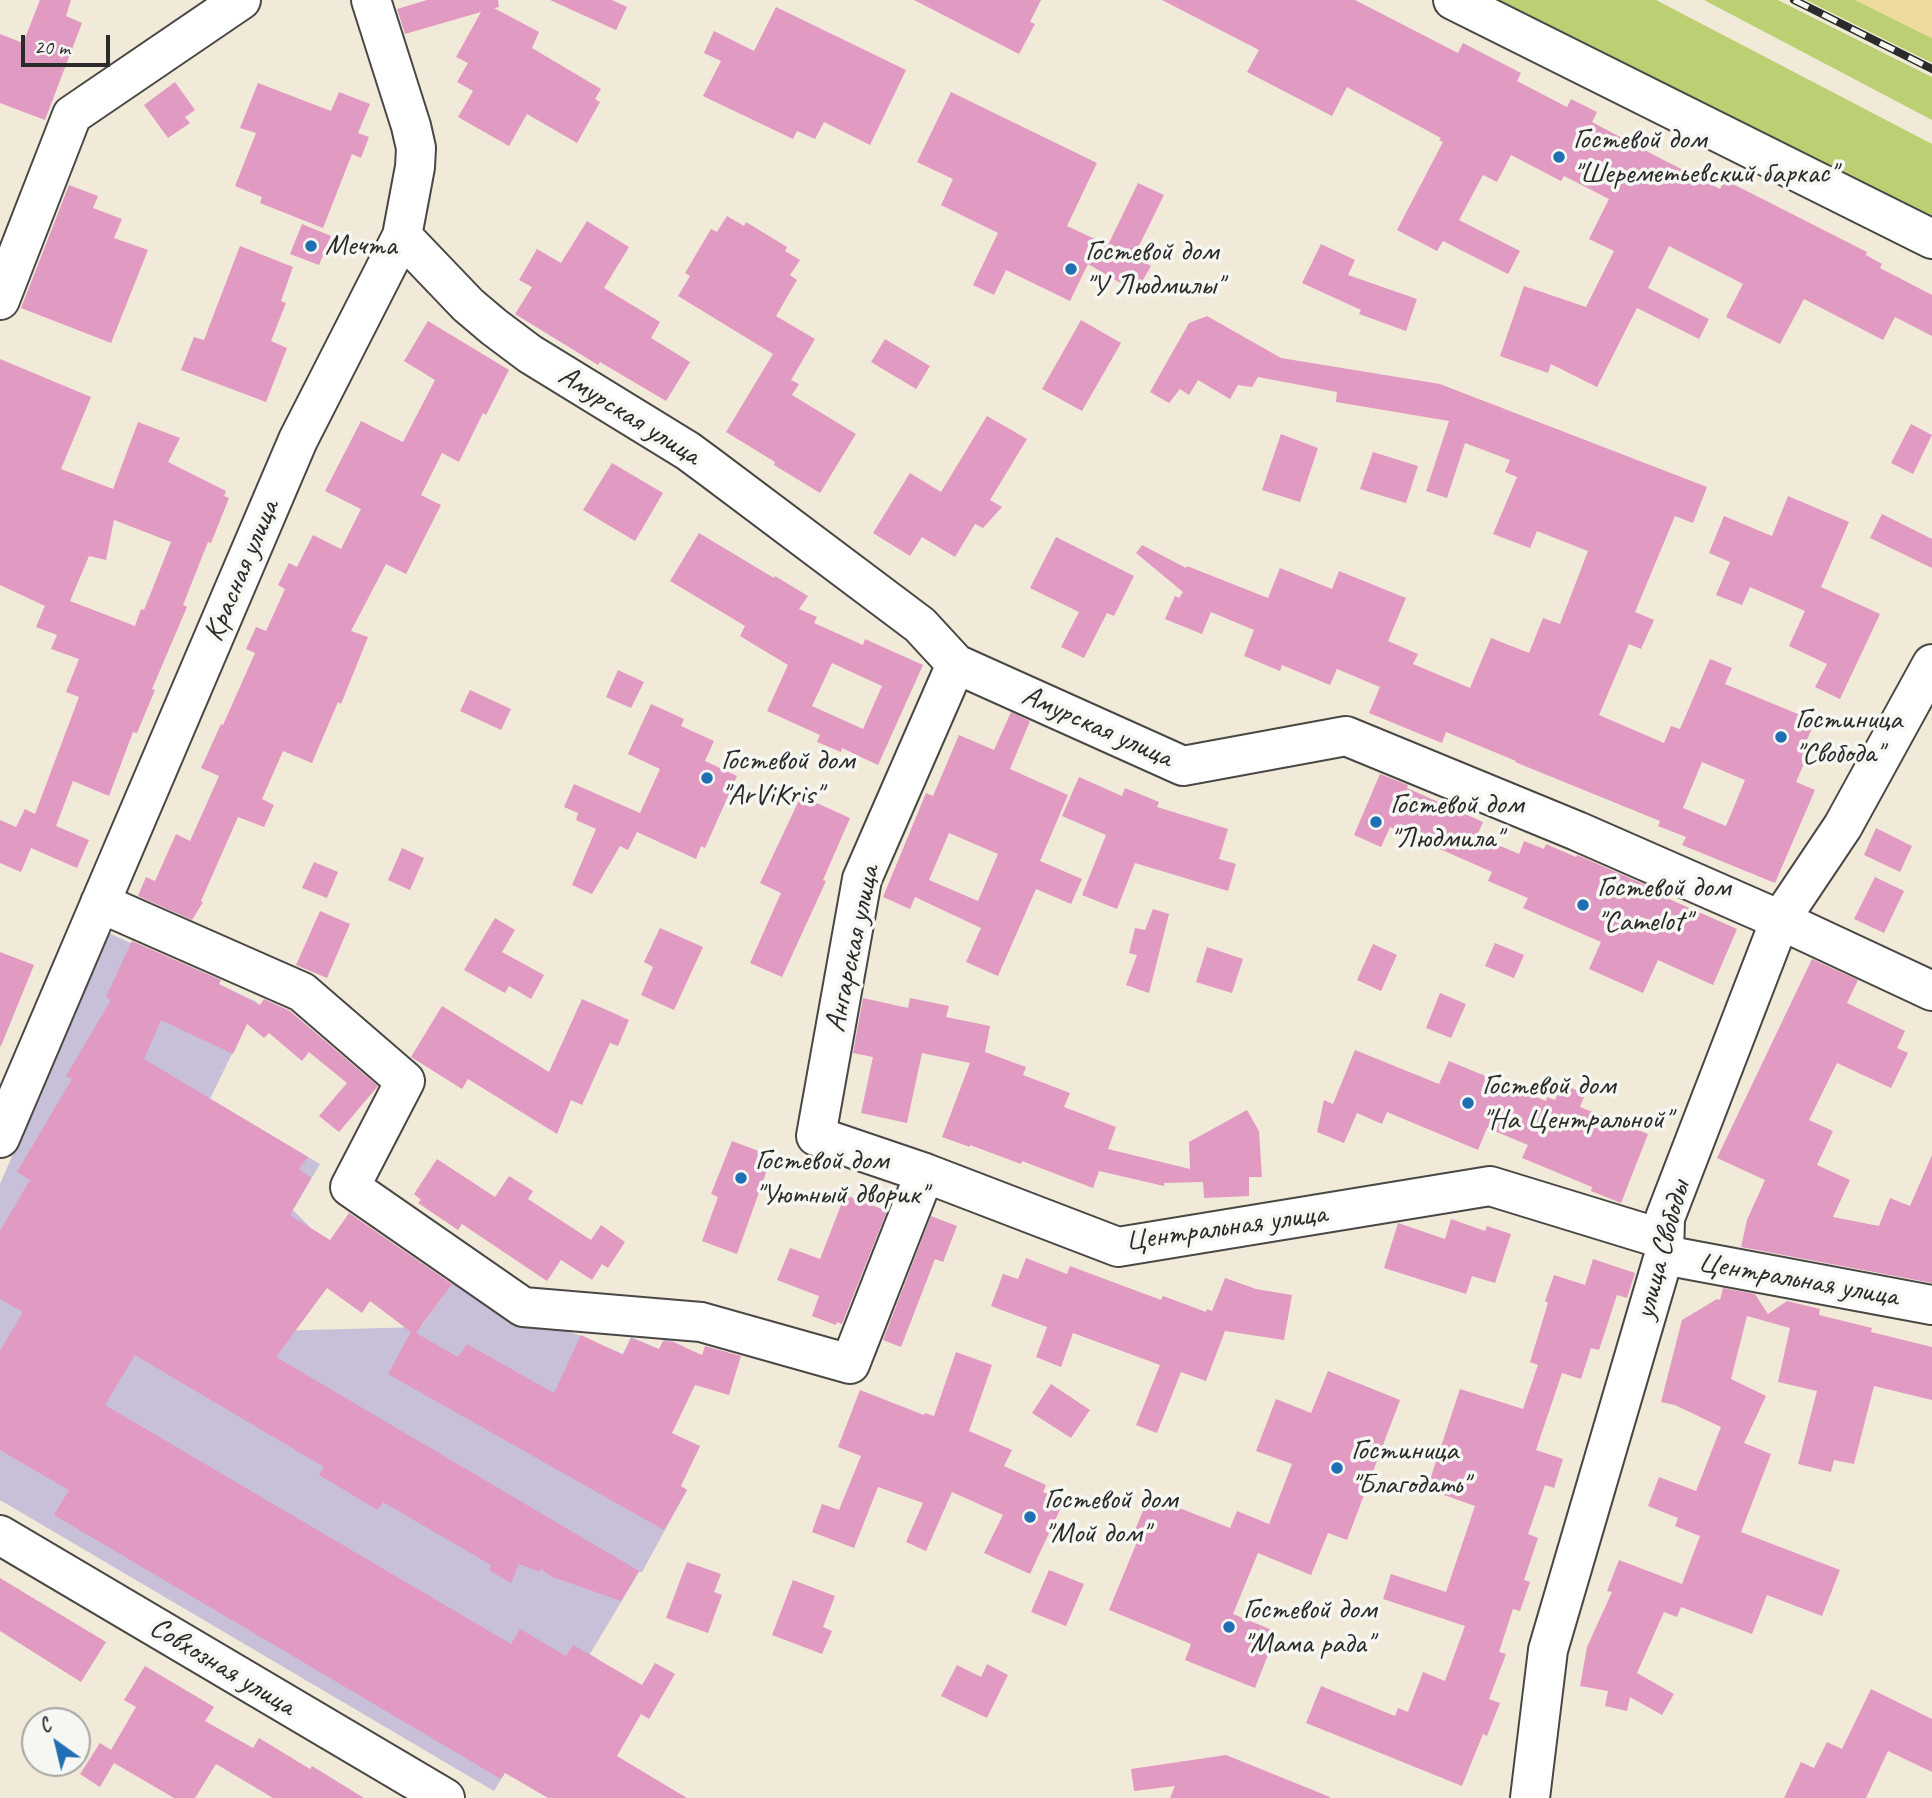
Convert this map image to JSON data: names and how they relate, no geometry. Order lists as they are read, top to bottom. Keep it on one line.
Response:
{"streets":{"street":["Амурская улица","Красная улица","Ангарская улица","Центральная улица","улица Свободы","Совхозная улица"]},"crossings":[["Амурская улица","Красная улица"],["Амурская улица","Ангарская улица"],["Амурская улица","улица Свободы"],["Ангарская улица","Центральная улица"],["Центральная улица","улица Свободы"]],"places":["Гостевой дом \"Шереметьевский баркас\"","Мечта","Гостевой дом \"У Людмилы\"","Гостиница \"Свобода\"","Гостевой дом \"ArViKris\"","Гостевой дом \"Людмила\"","Гостевой дом \"Camelot\"","Гостевой дом \"На Центральной\"","Гостевой дом \"Уютный дворик\"","Гостиница \"Благодать\"","Гостевой дом \"Мой дом\"","Гостевой дом \"Мама рада\""],"scale_bar":"20 m","north":"top left"}
